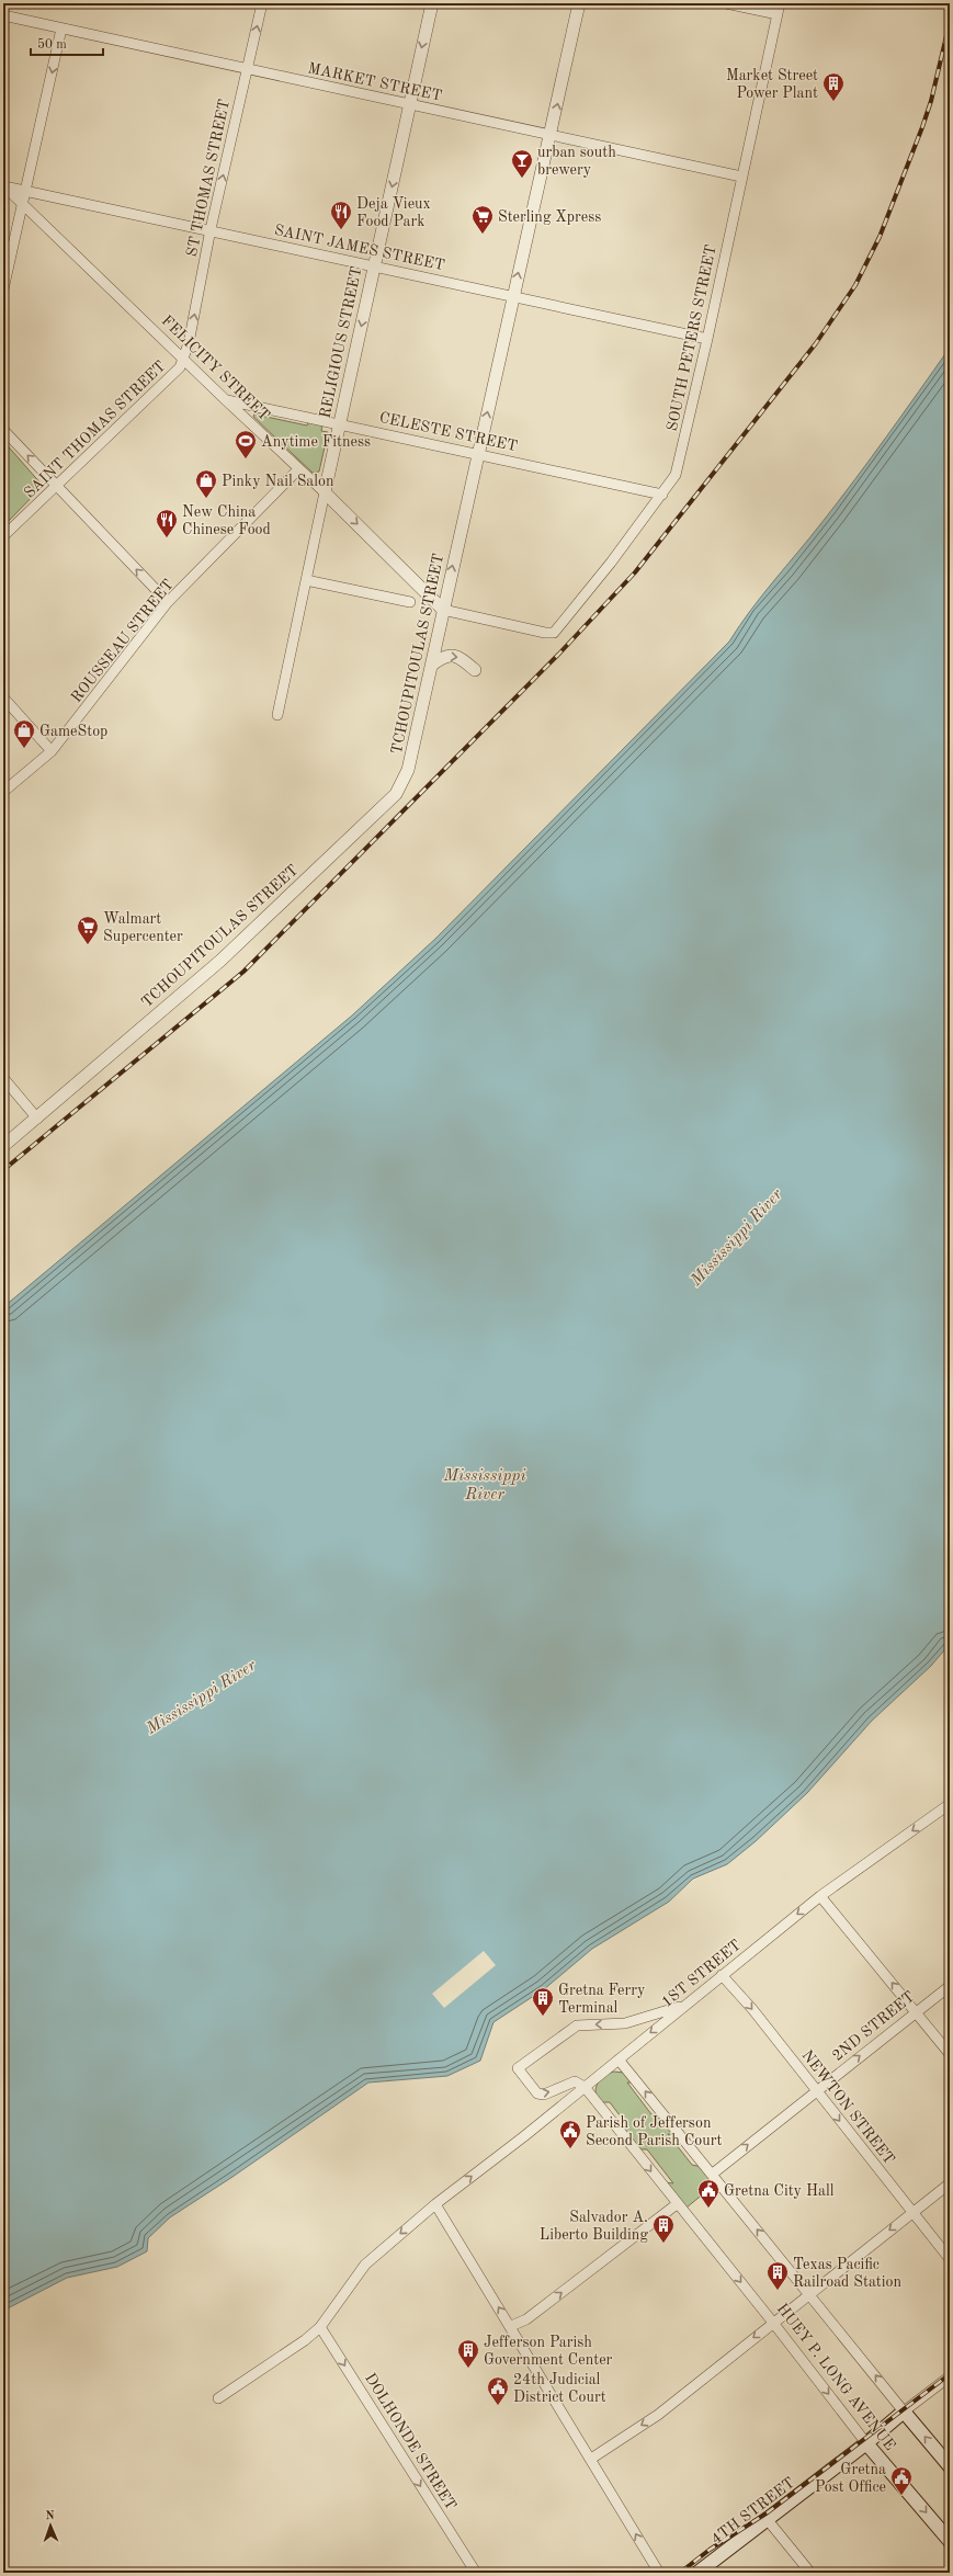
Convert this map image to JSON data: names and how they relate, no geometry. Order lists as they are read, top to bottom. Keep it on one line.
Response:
{"streets":{"main road":["HUEY P. LONG AVENUE","4TH STREET"],"street":["MARKET STREET","ST THOMAS STREET","SAINT JAMES STREET","SOUTH PETERS STREET","RELIGIOUS STREET","FELICITY STREET","SAINT THOMAS STREET","CELESTE STREET","ROUSSEAU STREET","TCHOUPITOULAS STREET","1ST STREET","2ND STREET","NEWTON STREET","DOLHONDE STREET"]},"crossings":[["MARKET STREET","ST THOMAS STREET"],["MARKET STREET","SOUTH PETERS STREET"],["MARKET STREET","RELIGIOUS STREET"],["MARKET STREET","TCHOUPITOULAS STREET"],["ST THOMAS STREET","SAINT JAMES STREET"],["ST THOMAS STREET","FELICITY STREET"],["ST THOMAS STREET","SAINT THOMAS STREET"],["SAINT JAMES STREET","SOUTH PETERS STREET"],["SAINT JAMES STREET","RELIGIOUS STREET"],["SAINT JAMES STREET","FELICITY STREET"],["SAINT JAMES STREET","TCHOUPITOULAS STREET"],["SOUTH PETERS STREET","FELICITY STREET"],["SOUTH PETERS STREET","CELESTE STREET"],["SOUTH PETERS STREET","TCHOUPITOULAS STREET"],["RELIGIOUS STREET","FELICITY STREET"],["RELIGIOUS STREET","CELESTE STREET"],["FELICITY STREET","SAINT THOMAS STREET"],["FELICITY STREET","CELESTE STREET"],["FELICITY STREET","ROUSSEAU STREET"],["FELICITY STREET","TCHOUPITOULAS STREET"],["CELESTE STREET","TCHOUPITOULAS STREET"],["1ST STREET","NEWTON STREET"],["1ST STREET","HUEY P. LONG AVENUE"],["1ST STREET","DOLHONDE STREET"],["2ND STREET","NEWTON STREET"],["2ND STREET","HUEY P. LONG AVENUE"],["HUEY P. LONG AVENUE","4TH STREET"]],"one_way":["ST THOMAS STREET","RELIGIOUS STREET","TCHOUPITOULAS STREET","2ND STREET","NEWTON STREET","DOLHONDE STREET"],"water":["Mississippi River"],"places":{"building":["Market Street Power Plant","Gretna Ferry Terminal","Salvador A. Liberto Building","Texas Pacific Railroad Station","Jefferson Parish Government Center"],"bar":["urban south brewery"],"restaurant":["Deja Vieux Food Park","New China Chinese Food"],"supermarket":["Sterling Xpress","Walmart Supercenter"],"sports":["Anytime Fitness"],"shop":["Pinky Nail Salon","GameStop"],"public building":["Parish of Jefferson Second Parish Court","Gretna City Hall","24th Judicial District Court","Gretna Post Office"]},"scale_bar":"50 m","north":"top"}
